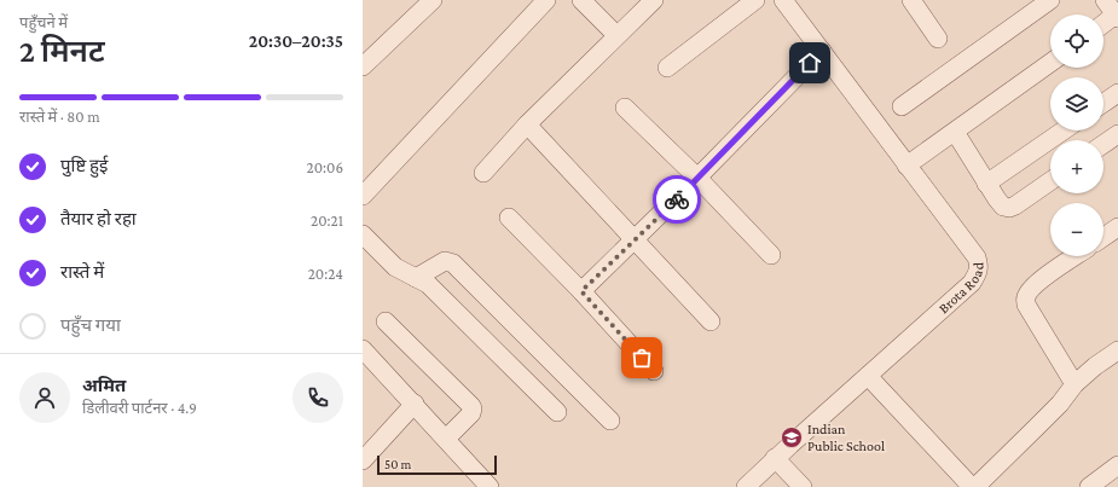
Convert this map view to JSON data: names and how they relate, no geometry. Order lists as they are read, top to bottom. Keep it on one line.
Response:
{"streets":{"street":["Brota Road"]},"places":{"school or university":["Indian Public School"]},"scale_bar":"50 m","page":{"heading":["2 मिनट","पहुँचने में","20:30–20:35"],"panel":["अमित","डिलीवरी पार्टनर · 4.9"],"map_buttons":["+","−"],"bar":"रास्ते में · 80 m","list":[["पुष्टि हुई","20:06"],["तैयार हो रहा","20:21"],["रास्ते में","20:24"],"पहुँच गया"],"scale":"50 m"}}
